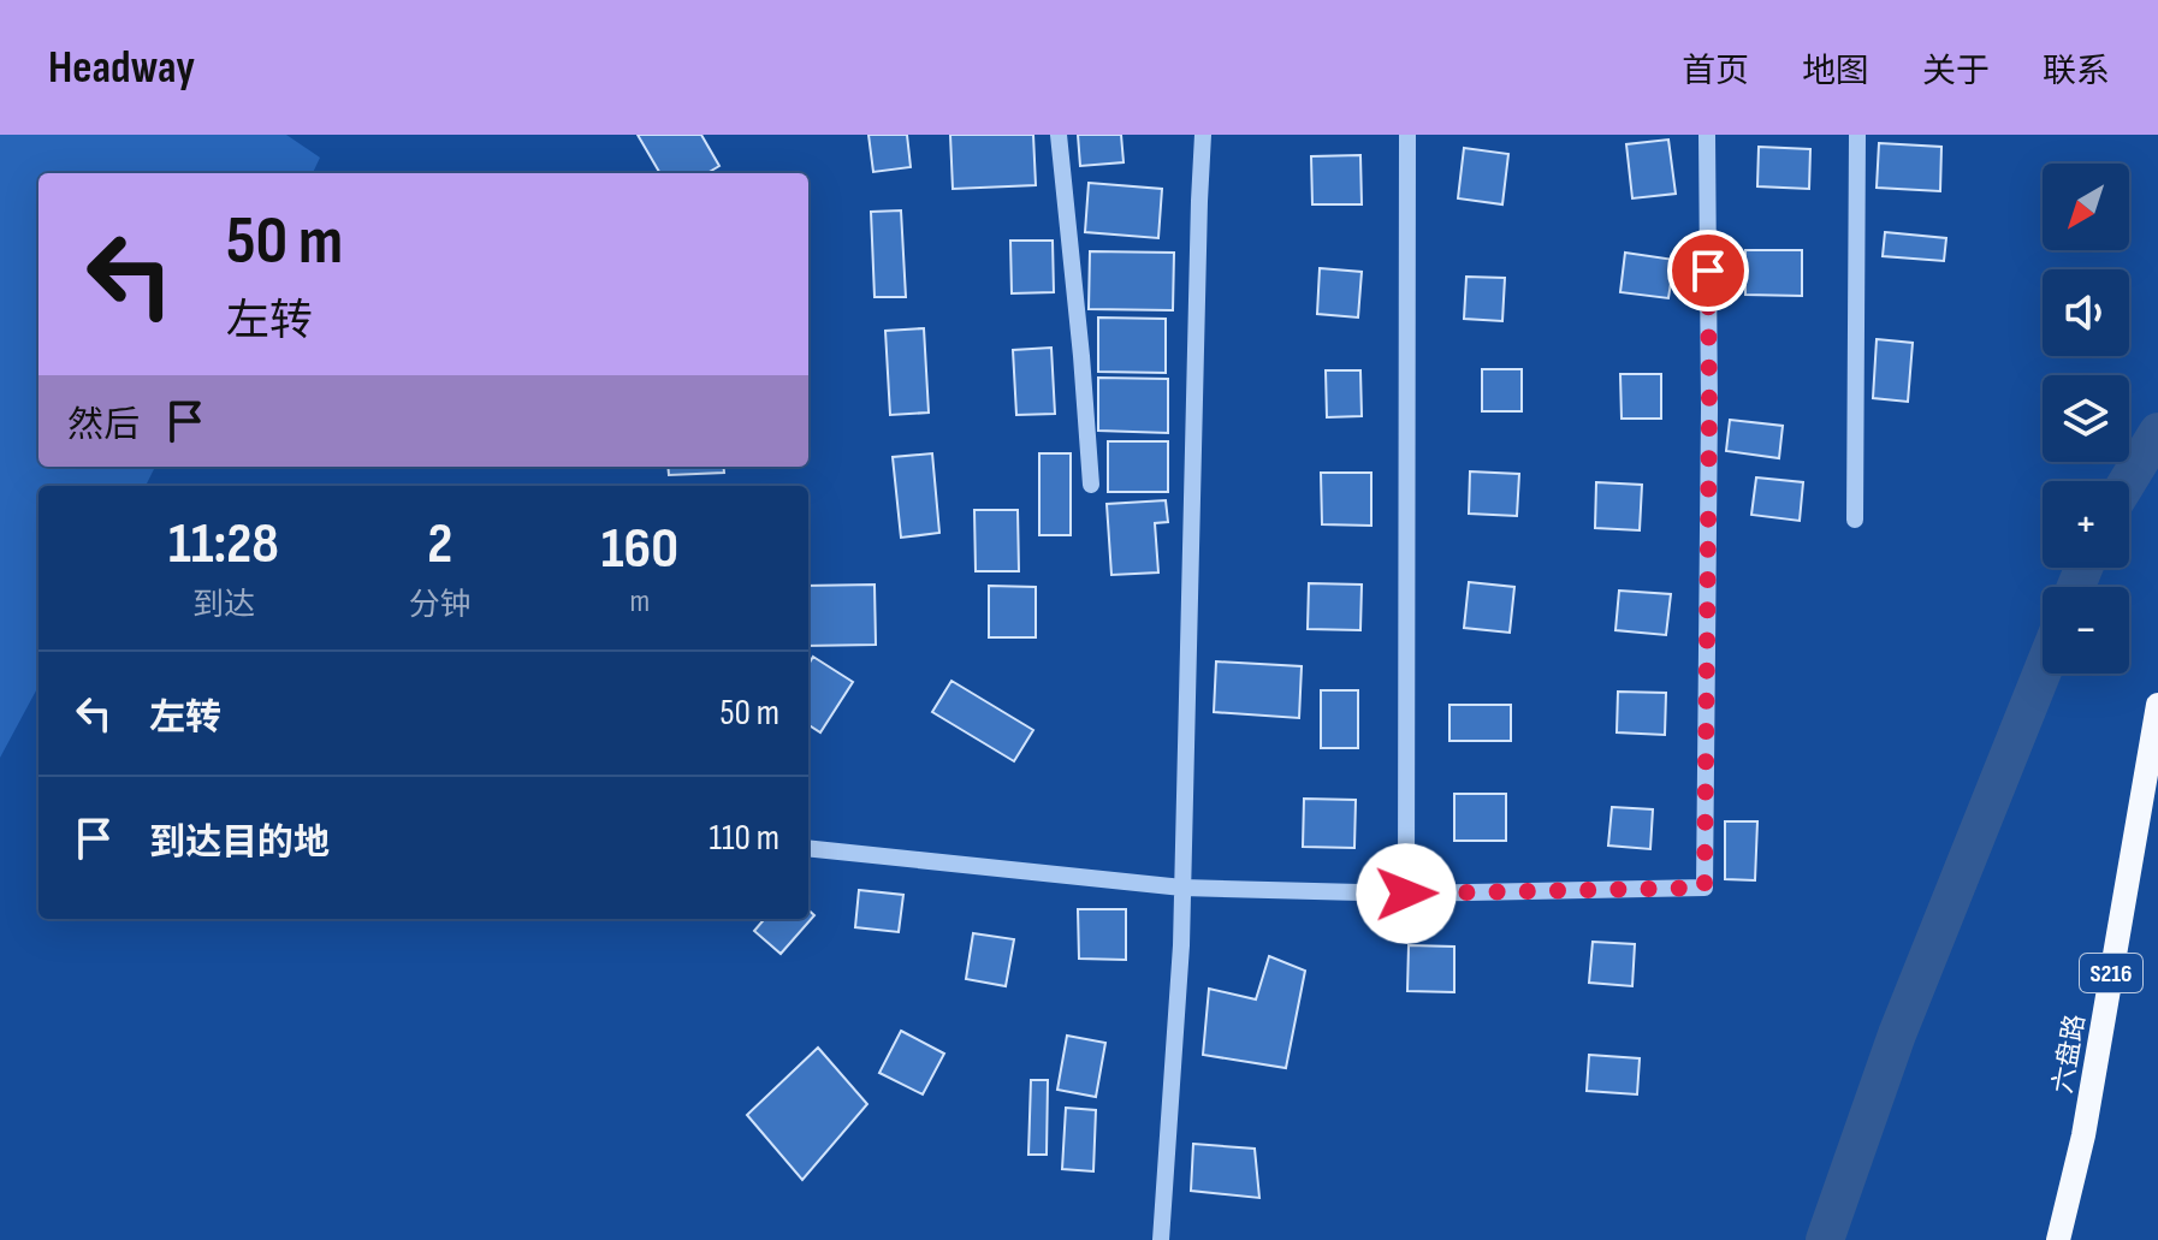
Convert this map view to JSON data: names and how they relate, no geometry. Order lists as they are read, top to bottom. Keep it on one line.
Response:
{"streets":{"main road":["S216","六盘路"]},"north":"bottom left","page":{"header":"Headway","nav":["首页","地图","关于","联系"],"map_buttons":["+","−"],"turn":["50 m","左转"],"then":"然后","eta":["11:28","到达","2","分钟","160","m"],"list":[{"name":"左转","value":"50 m"},{"name":"到达目的地","value":"110 m"}]}}
